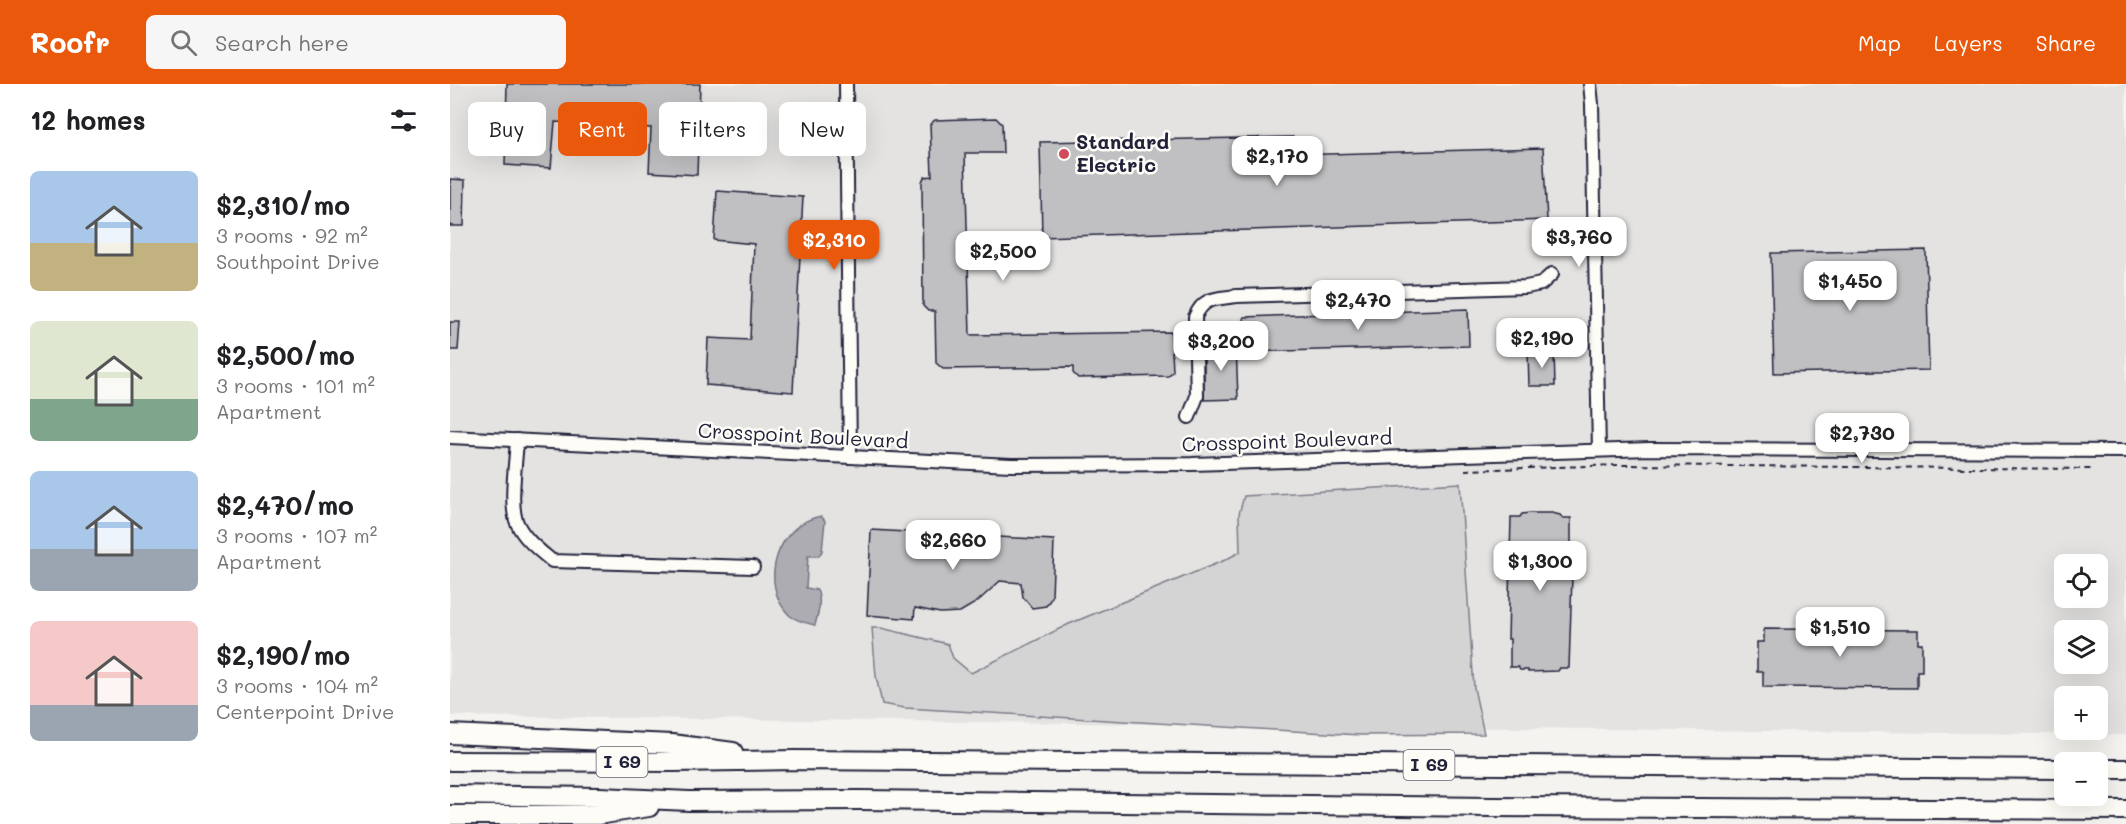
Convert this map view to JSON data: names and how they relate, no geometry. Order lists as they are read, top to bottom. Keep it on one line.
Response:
{"streets":{"highway":["I 69"],"street":["Crosspoint Boulevard"]},"places":["Standard Electric"],"page":{"header":"Roofr","search":"Search here","nav":["Map","Layers","Share"],"heading":"12 homes","chip":["Buy","Rent","Filters","New"],"price":["$2,170","$3,760","$2,310","$2,500","$1,450","$2,470","$2,190","$3,200","$2,730","$2,660","$1,300","$1,510"],"list":[{"name":"$2,310/mo","note":"3 rooms · 92 m² · Southpoint Drive"},{"name":"$2,500/mo","note":"3 rooms · 101 m² · Apartment"},{"name":"$2,470/mo","note":"3 rooms · 107 m² · Apartment"},{"name":"$2,190/mo","note":"3 rooms · 104 m² · Centerpoint Drive"}],"map_buttons":["+","−"]}}
